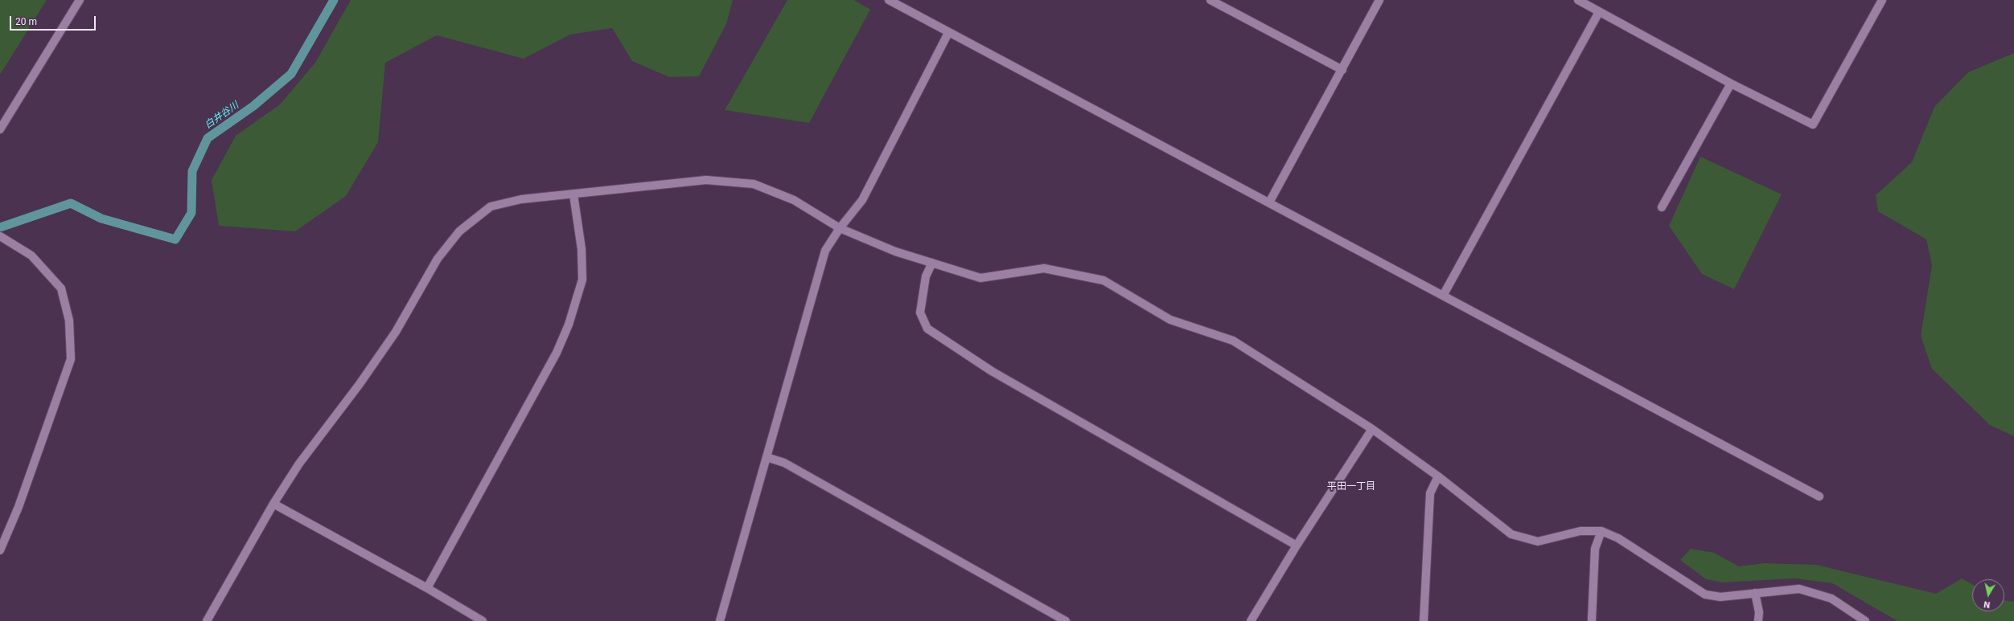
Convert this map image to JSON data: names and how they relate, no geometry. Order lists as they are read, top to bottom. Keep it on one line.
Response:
{"districts":["平田一丁目"],"water":["白井谷川"],"scale_bar":"20 m","north":"bottom"}
